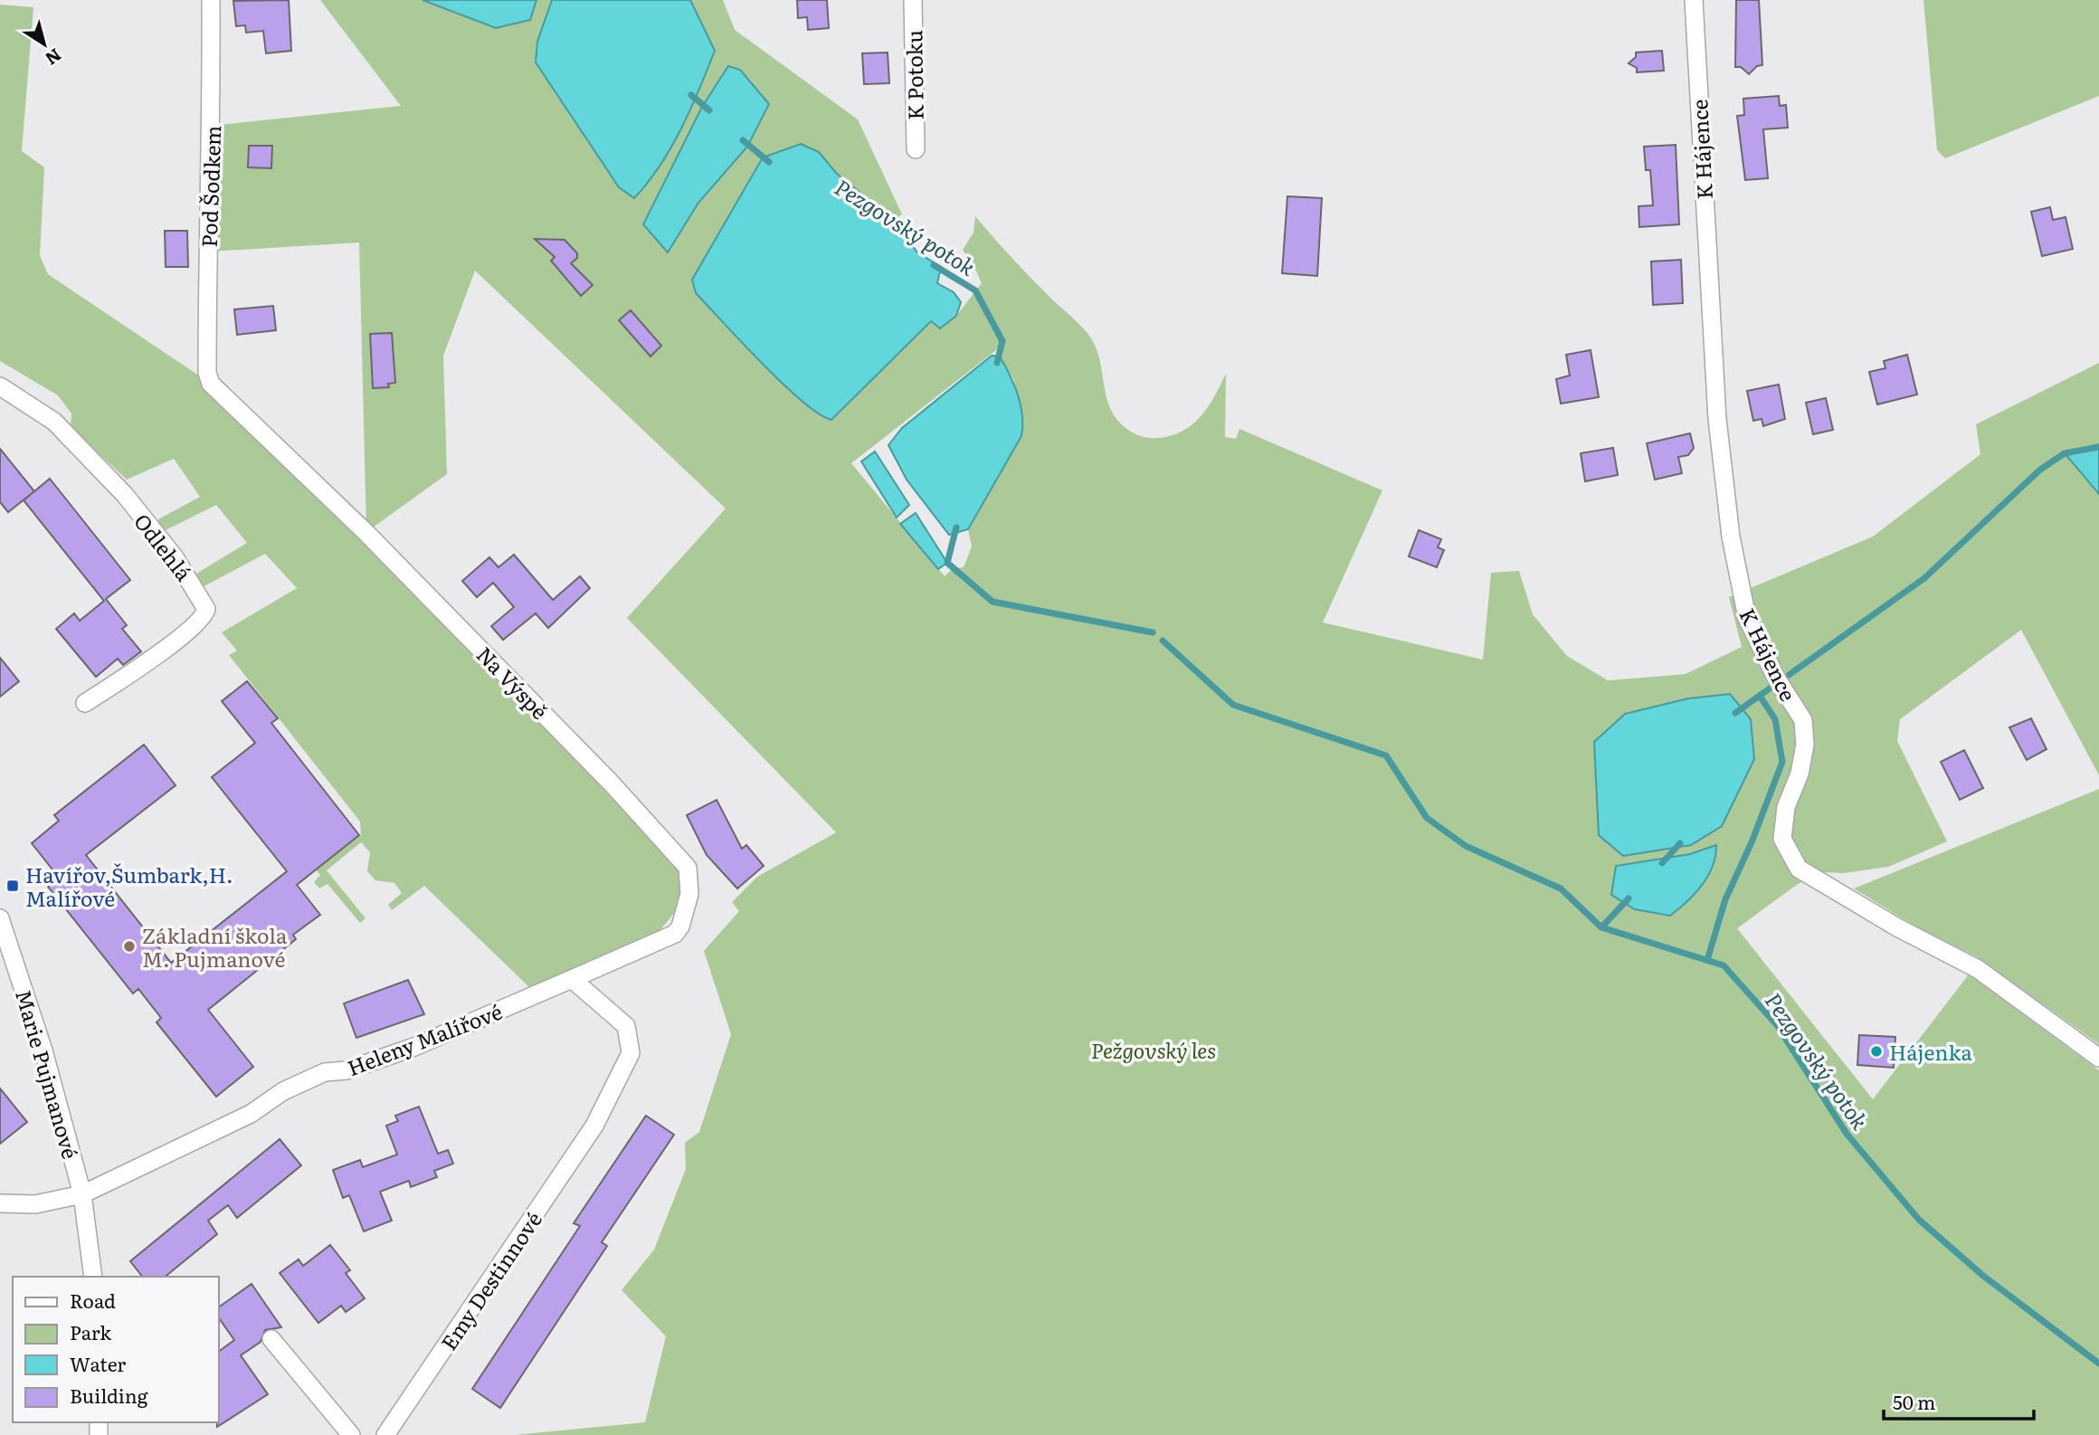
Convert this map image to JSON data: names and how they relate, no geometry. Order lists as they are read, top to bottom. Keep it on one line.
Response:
{"streets":{"street":["K Potoku","K Hájence","Pod Šodkem","Odlehlá","Na Výspě","Heleny Malířové","Marie Pujmanové","Emy Destinnové"]},"crossings":[["Pod Šodkem","Na Výspě"],["Na Výspě","Heleny Malířové"],["Na Výspě","Emy Destinnové"],["Heleny Malířové","Marie Pujmanové"],["Heleny Malířové","Emy Destinnové"]],"water":["Pezgovský potok"],"parks":["Pežgovský les"],"places":{"transit":["Havířov,Šumbark,H. Malířové"],"other":["Základní škola M. Pujmanové","Hájenka"]},"legend":["Road","Park","Water","Building"],"scale_bar":"50 m","north":"bottom right"}
